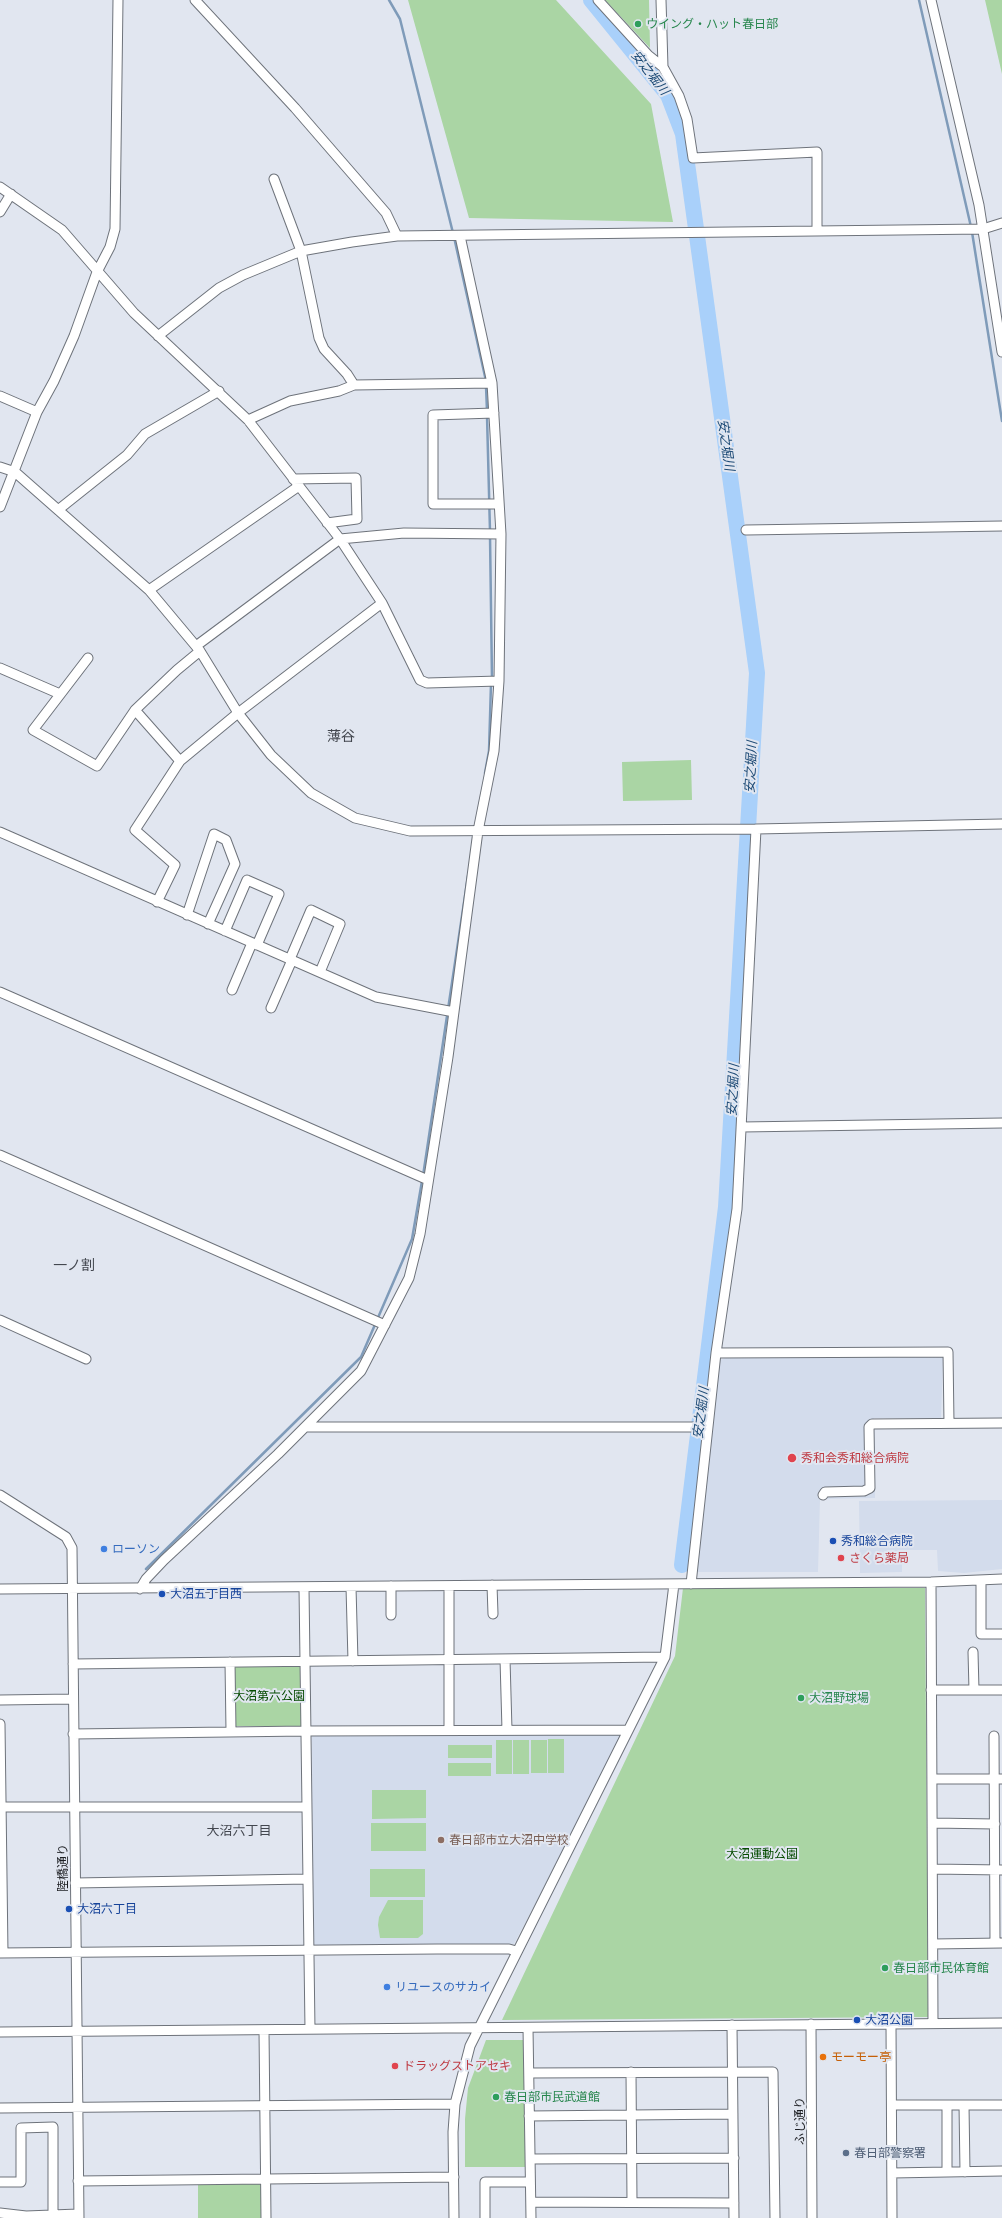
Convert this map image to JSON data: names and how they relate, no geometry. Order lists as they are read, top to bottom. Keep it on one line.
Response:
{"streets":{"street":["陸橋通り","ふじ通り"]},"districts":["薄谷","一ノ割","大沼六丁目"],"water":["安之堀川"],"parks":["大沼第六公園","大沼運動公園"],"places":["ウイング・ハット春日部","秀和会秀和総合病院","秀和総合病院","ローソン","さくら薬局","大沼五丁目西","大沼野球場","春日部市立大沼中学校","大沼六丁目","春日部市民体育館","リユースのサカイ","大沼公園","モーモー亭","ドラッグストアセキ","春日部市民武道館","春日部警察署"]}
